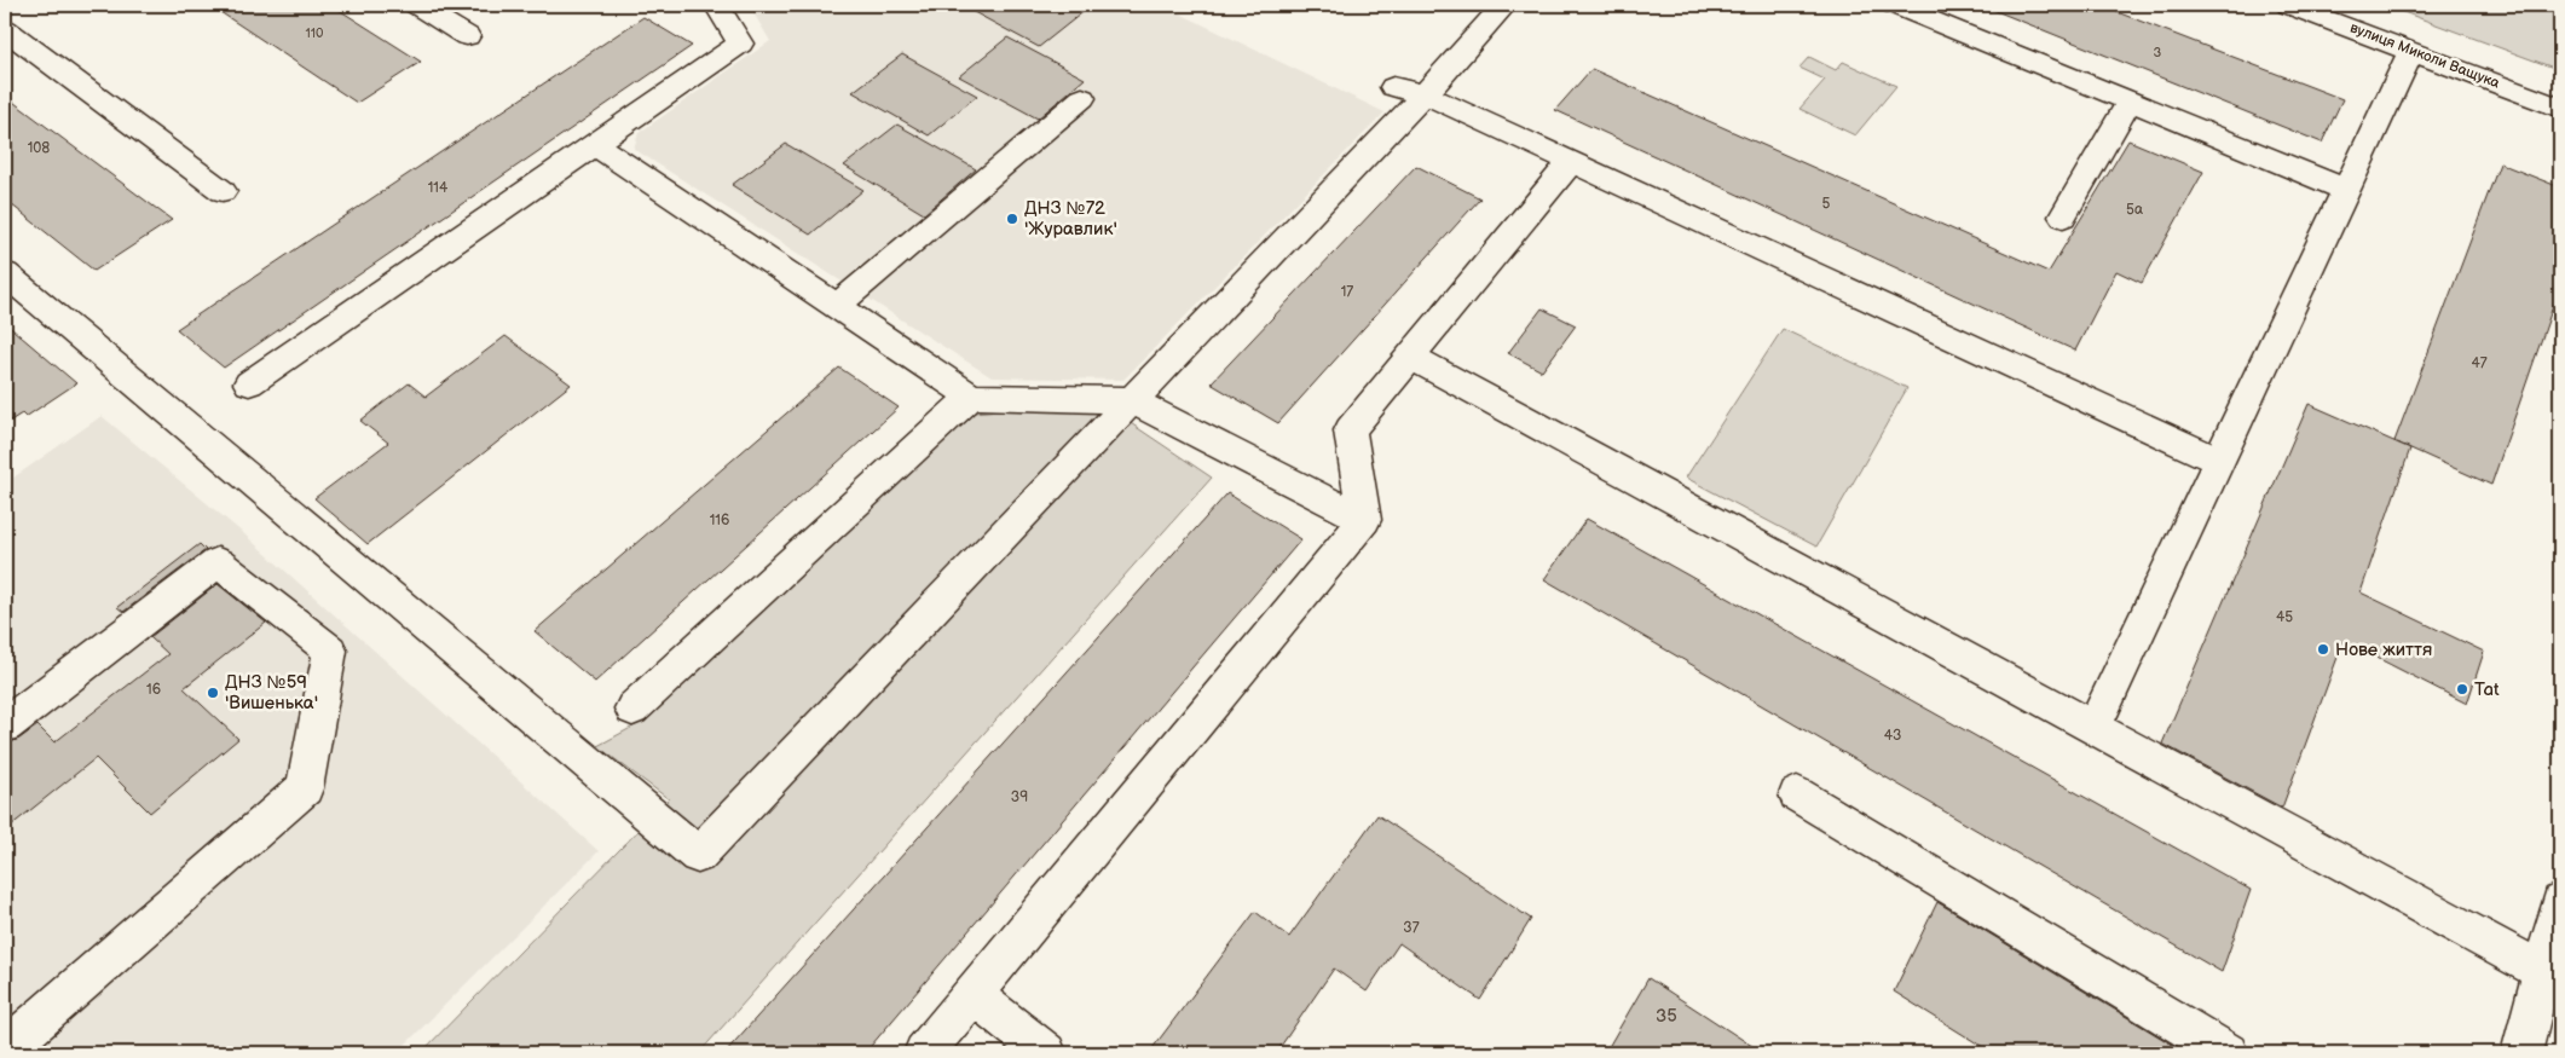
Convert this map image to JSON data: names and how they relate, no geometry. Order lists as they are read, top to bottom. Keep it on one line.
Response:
{"streets":{"street":["вулиця Миколи Ващука"]},"places":["ДНЗ №72 'Журавлик'","Нове життя","Tat","ДНЗ №59 'Вишенька'"],"house_numbers":["110","3","108","114","5","5а","17","47","116","45","16","43","39","37","35"]}
